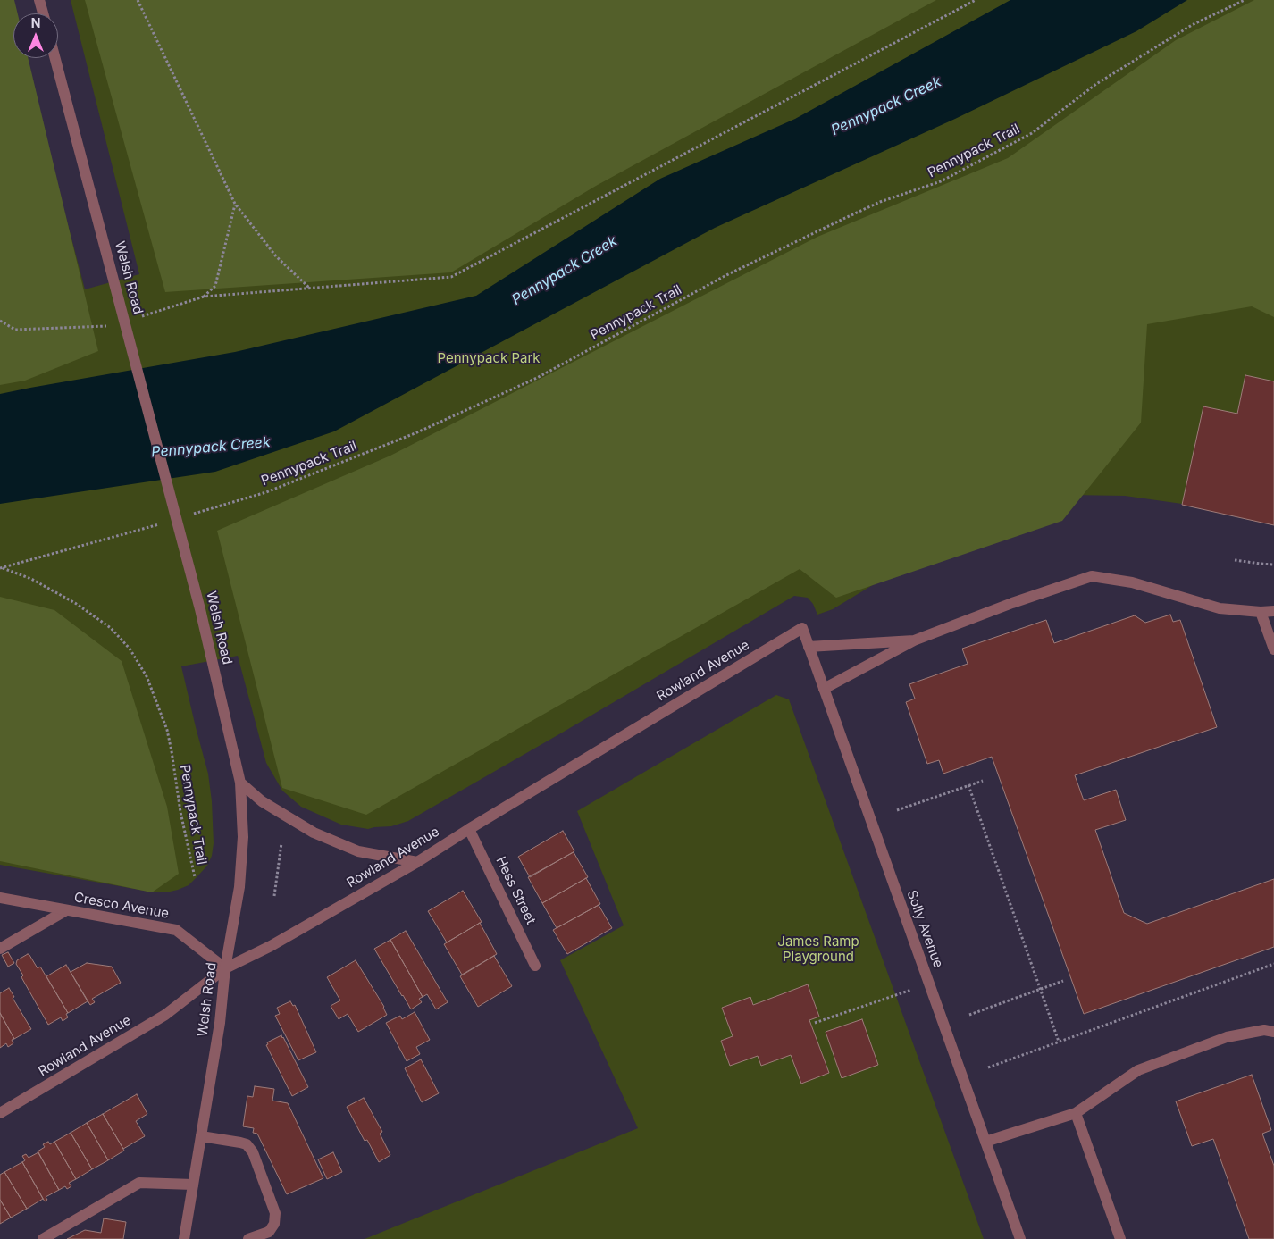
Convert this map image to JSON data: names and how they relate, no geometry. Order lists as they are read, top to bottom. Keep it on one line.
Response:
{"streets":{"street":["Welsh Road","Rowland Avenue","Hess Street","Cresco Avenue","Solly Avenue"],"path":["Pennypack Trail"]},"crossings":[["Welsh Road","Rowland Avenue"],["Welsh Road","Cresco Avenue"],["Rowland Avenue","Hess Street"],["Rowland Avenue","Cresco Avenue"],["Rowland Avenue","Solly Avenue"]],"water":["Pennypack Creek"],"parks":["Pennypack Park","James Ramp Playground"],"north":"top"}
